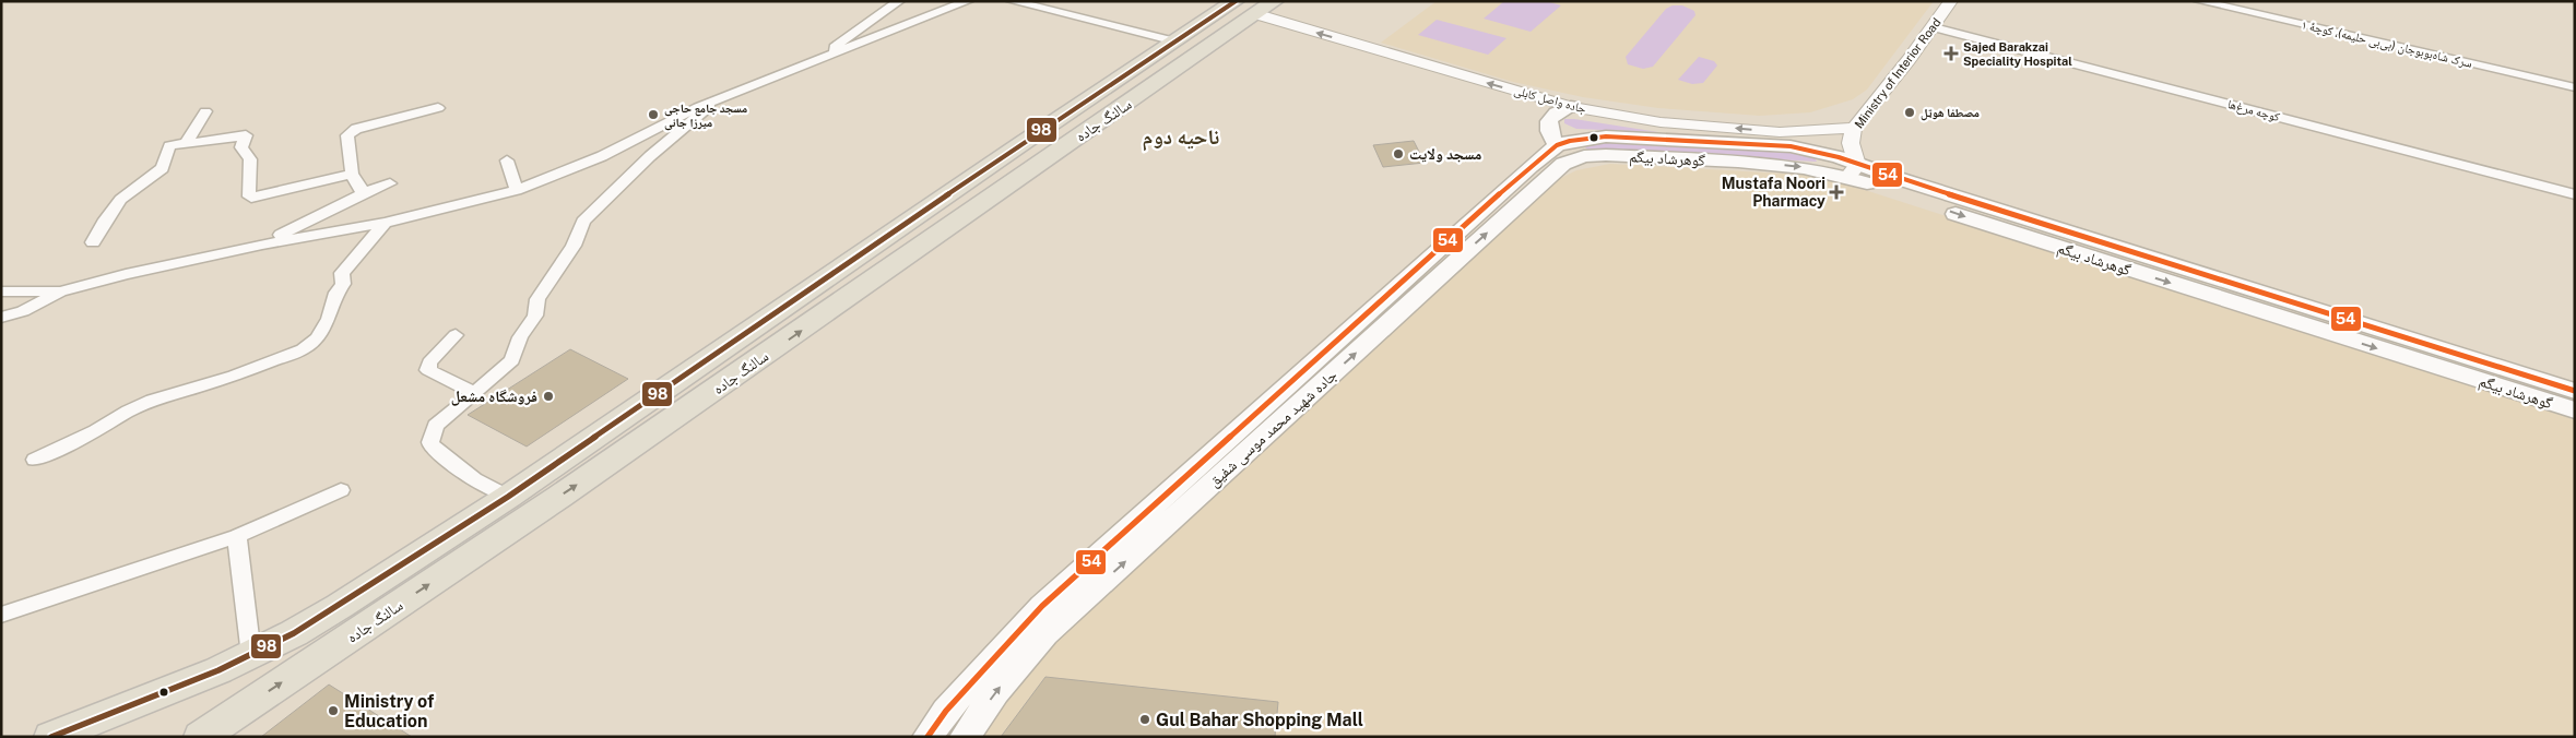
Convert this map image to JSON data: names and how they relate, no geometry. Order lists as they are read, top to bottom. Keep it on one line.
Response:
{"streets":{"highway":["سالنگ جاده"],"main road":["گوهرشاد بیگم","جاده شهید محمد موسی شفیق"],"street":["سرک شاه‌بوبوجان (بی‌بی حلیمه)، کوچۀ ۱","Ministry of Interior Road","جاده واصل کابلی","کوچه مرغ‌ها"]},"crossings":[["Ministry of Interior Road","جاده واصل کابلی"],["Ministry of Interior Road","کوچه مرغ‌ها"],["Ministry of Interior Road","گوهرشاد بیگم"],["جاده واصل کابلی","سالنگ جاده"],["گوهرشاد بیگم","جاده شهید محمد موسی شفیق"]],"one_way":["جاده واصل کابلی"],"districts":["ناحیه دوم"],"places":{"health":["Sajed Barakzai Speciality Hospital","Mustafa Noori Pharmacy"],"other":["مصطفا هوټل","مسجد جامع حاجی میرزا جانی","مسجد ولایت","فروشگاه مشعل","Ministry of Education","Gul Bahar Shopping Mall"]},"lines":["transit line 98","transit line 54"]}
